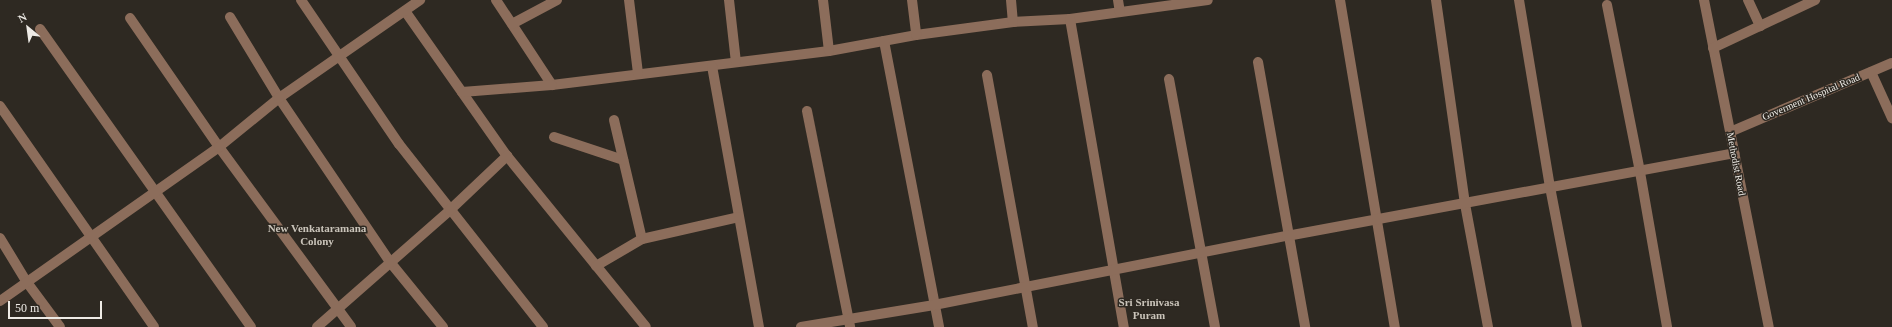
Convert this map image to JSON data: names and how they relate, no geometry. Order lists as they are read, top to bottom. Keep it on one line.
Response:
{"streets":{"street":["Goverment Hospital Road","Methodist Road"]},"crossings":[["Goverment Hospital Road","Methodist Road"]],"districts":["New Venkataramana Colony","Sri Srinivasa Puram"],"scale_bar":"50 m","north":"top left"}
